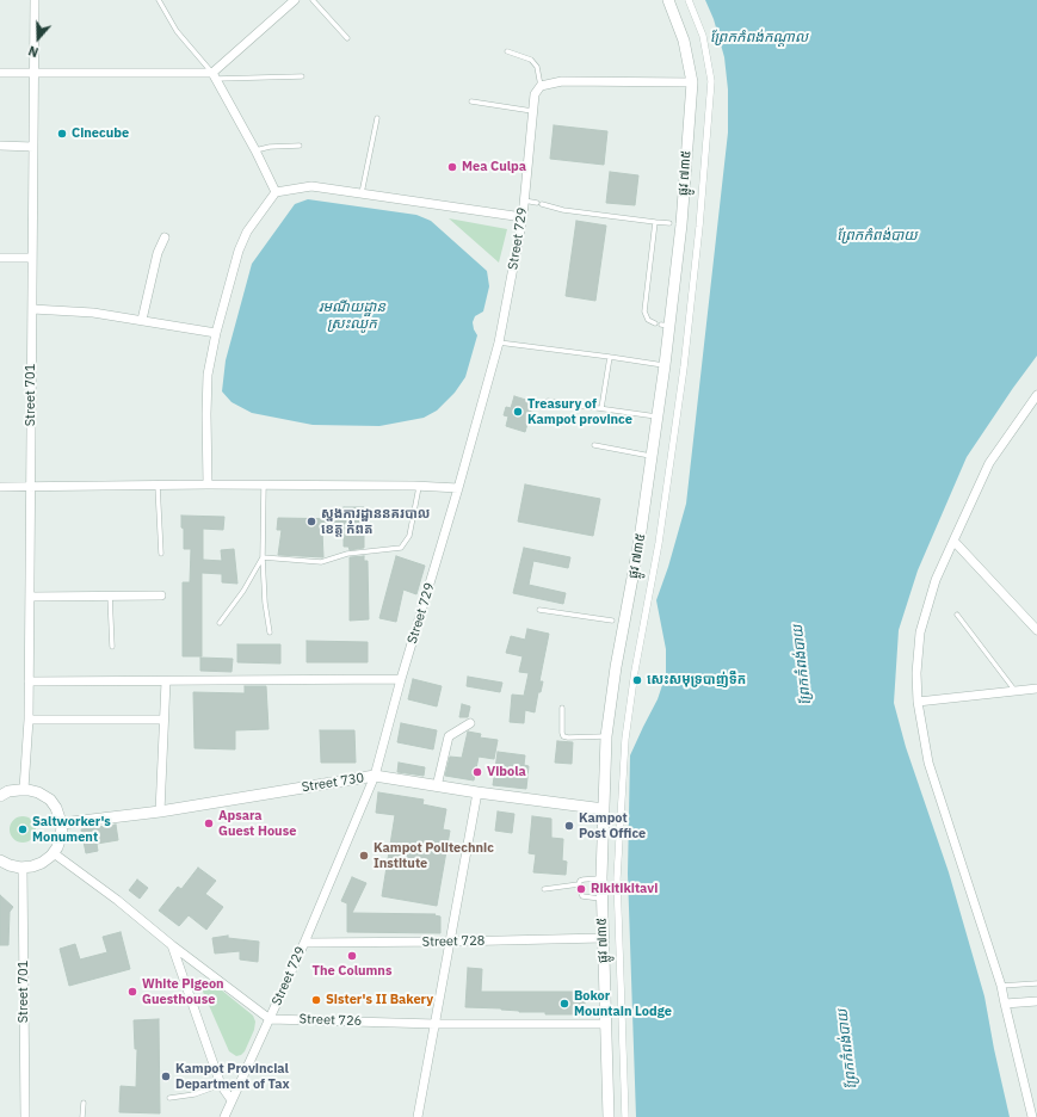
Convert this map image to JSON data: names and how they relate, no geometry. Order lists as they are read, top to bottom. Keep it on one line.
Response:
{"streets":{"street":["ផ្លូវ ៧៣៥","Street 729","Street 701","Street 730","Street 728","Street 726"]},"crossings":[["ផ្លូវ ៧៣៥","Street 730"],["ផ្លូវ ៧៣៥","Street 728"],["ផ្លូវ ៧៣៥","Street 726"],["Street 729","Street 730"],["Street 729","Street 728"],["Street 729","Street 726"]],"water":["ព្រែកកំពង់កណ្តាល","ព្រែកកំពង់បាយ","រមណីយដ្ឋាន ស្រះឈូក"],"places":["Cinecube","Mea Culpa","Treasury of Kampot province","ស្នងការដ្ឋាននគរបាល ខេត្ត កំពត","សេះសមុទ្របាញ់ទឹក","Vibola","Apsara Guest House","Kampot Post Office","Saltworker's Monument","Kampot Politechnic Institute","Rikitikitavi","The Columns","White Pigeon Guesthouse","Sister's II Bakery","Bokor Mountain Lodge","Kampot Provincial Department of Tax"],"north":"bottom"}
